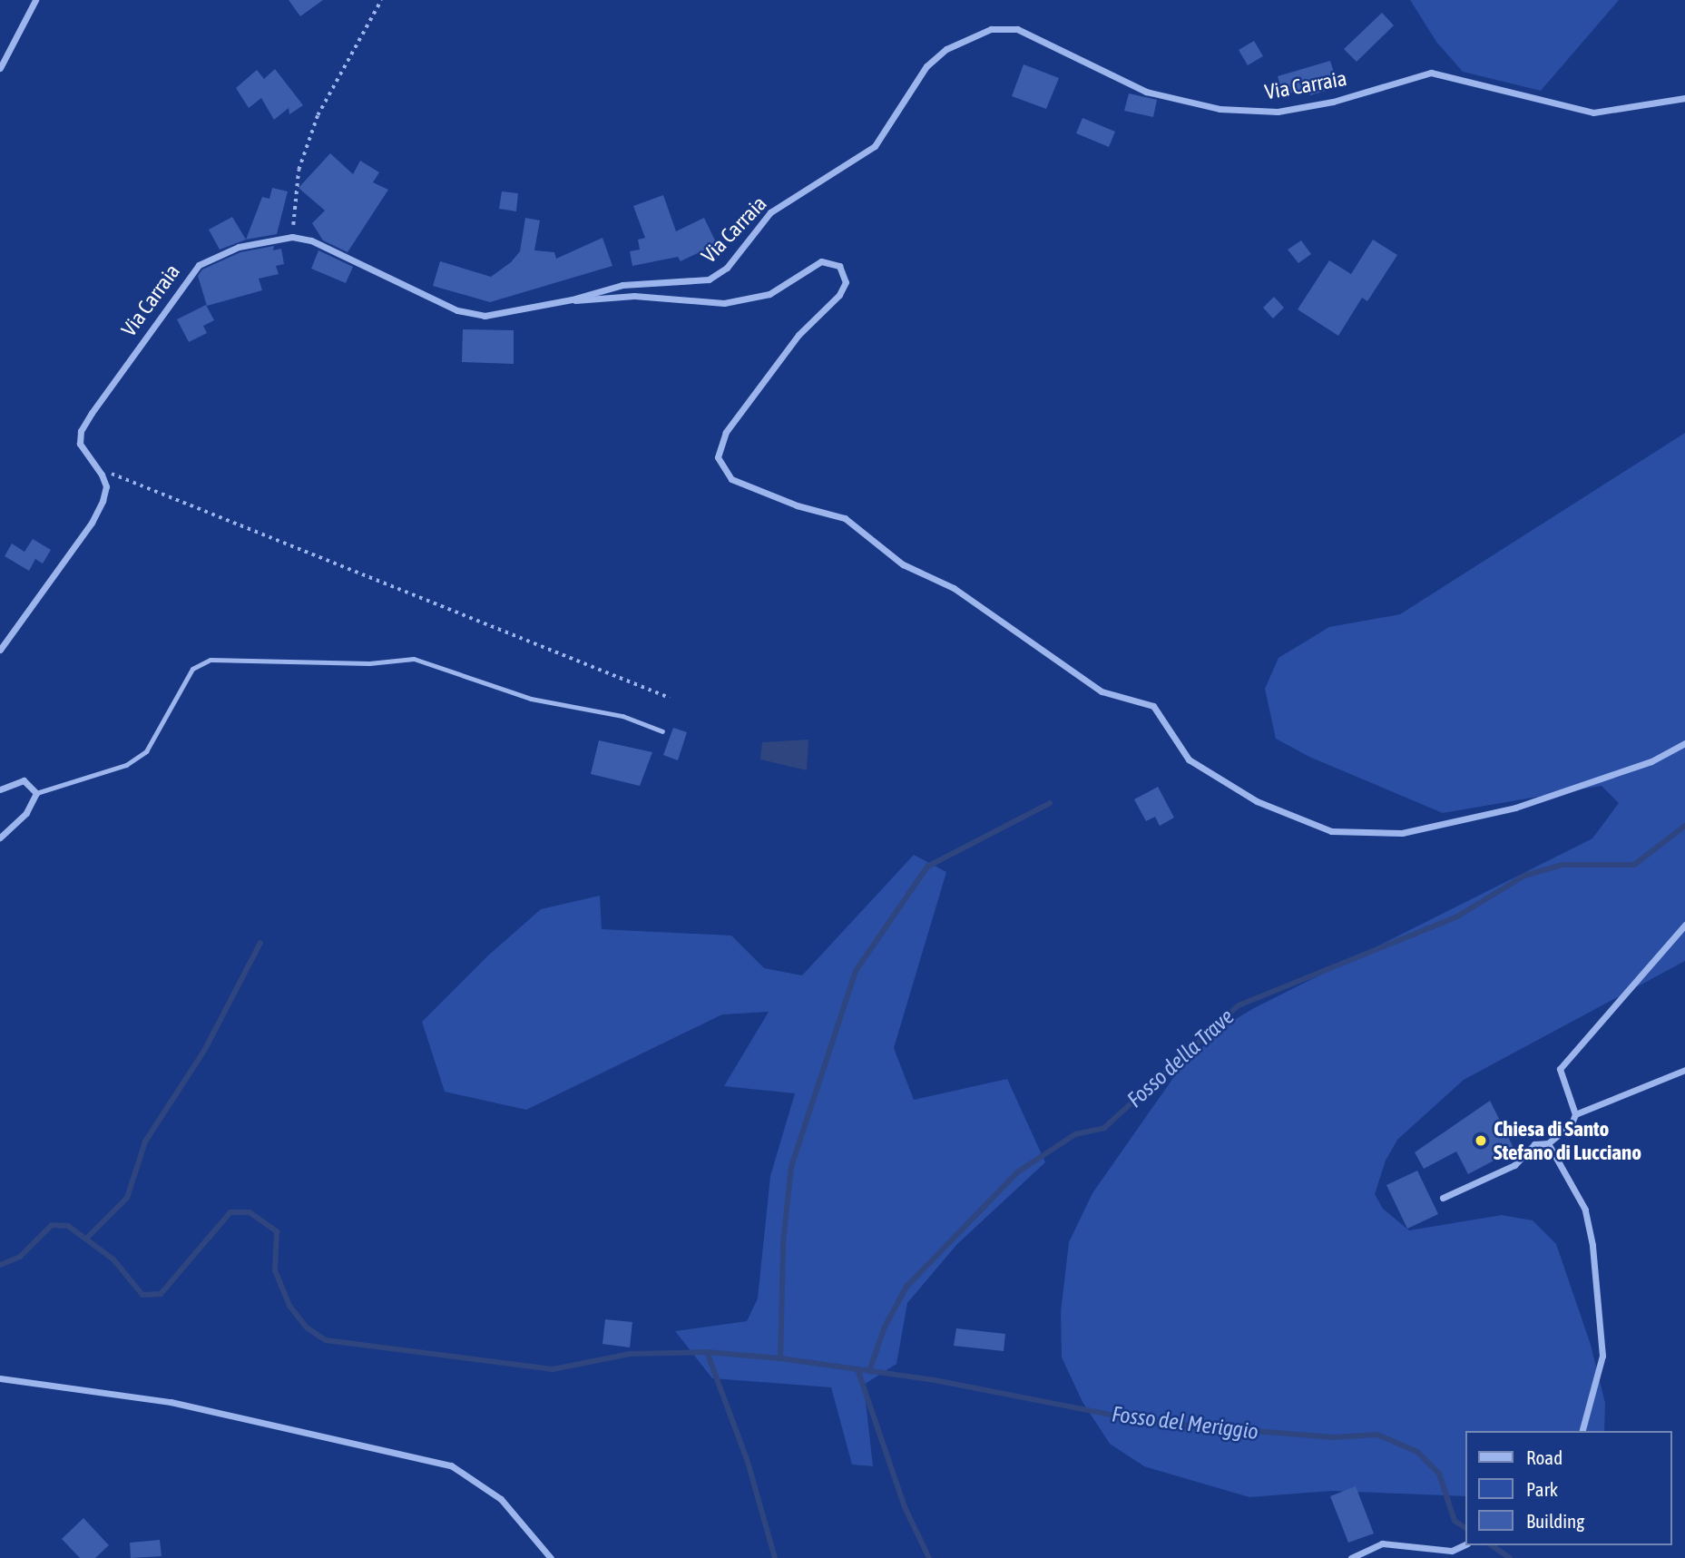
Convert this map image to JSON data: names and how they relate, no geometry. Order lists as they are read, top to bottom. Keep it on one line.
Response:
{"streets":{"street":["Via Carraia"]},"water":["Fosso della Trave","Fosso del Meriggio"],"places":["Chiesa di Santo Stefano di Lucciano"],"legend":["Road","Park","Building"]}
